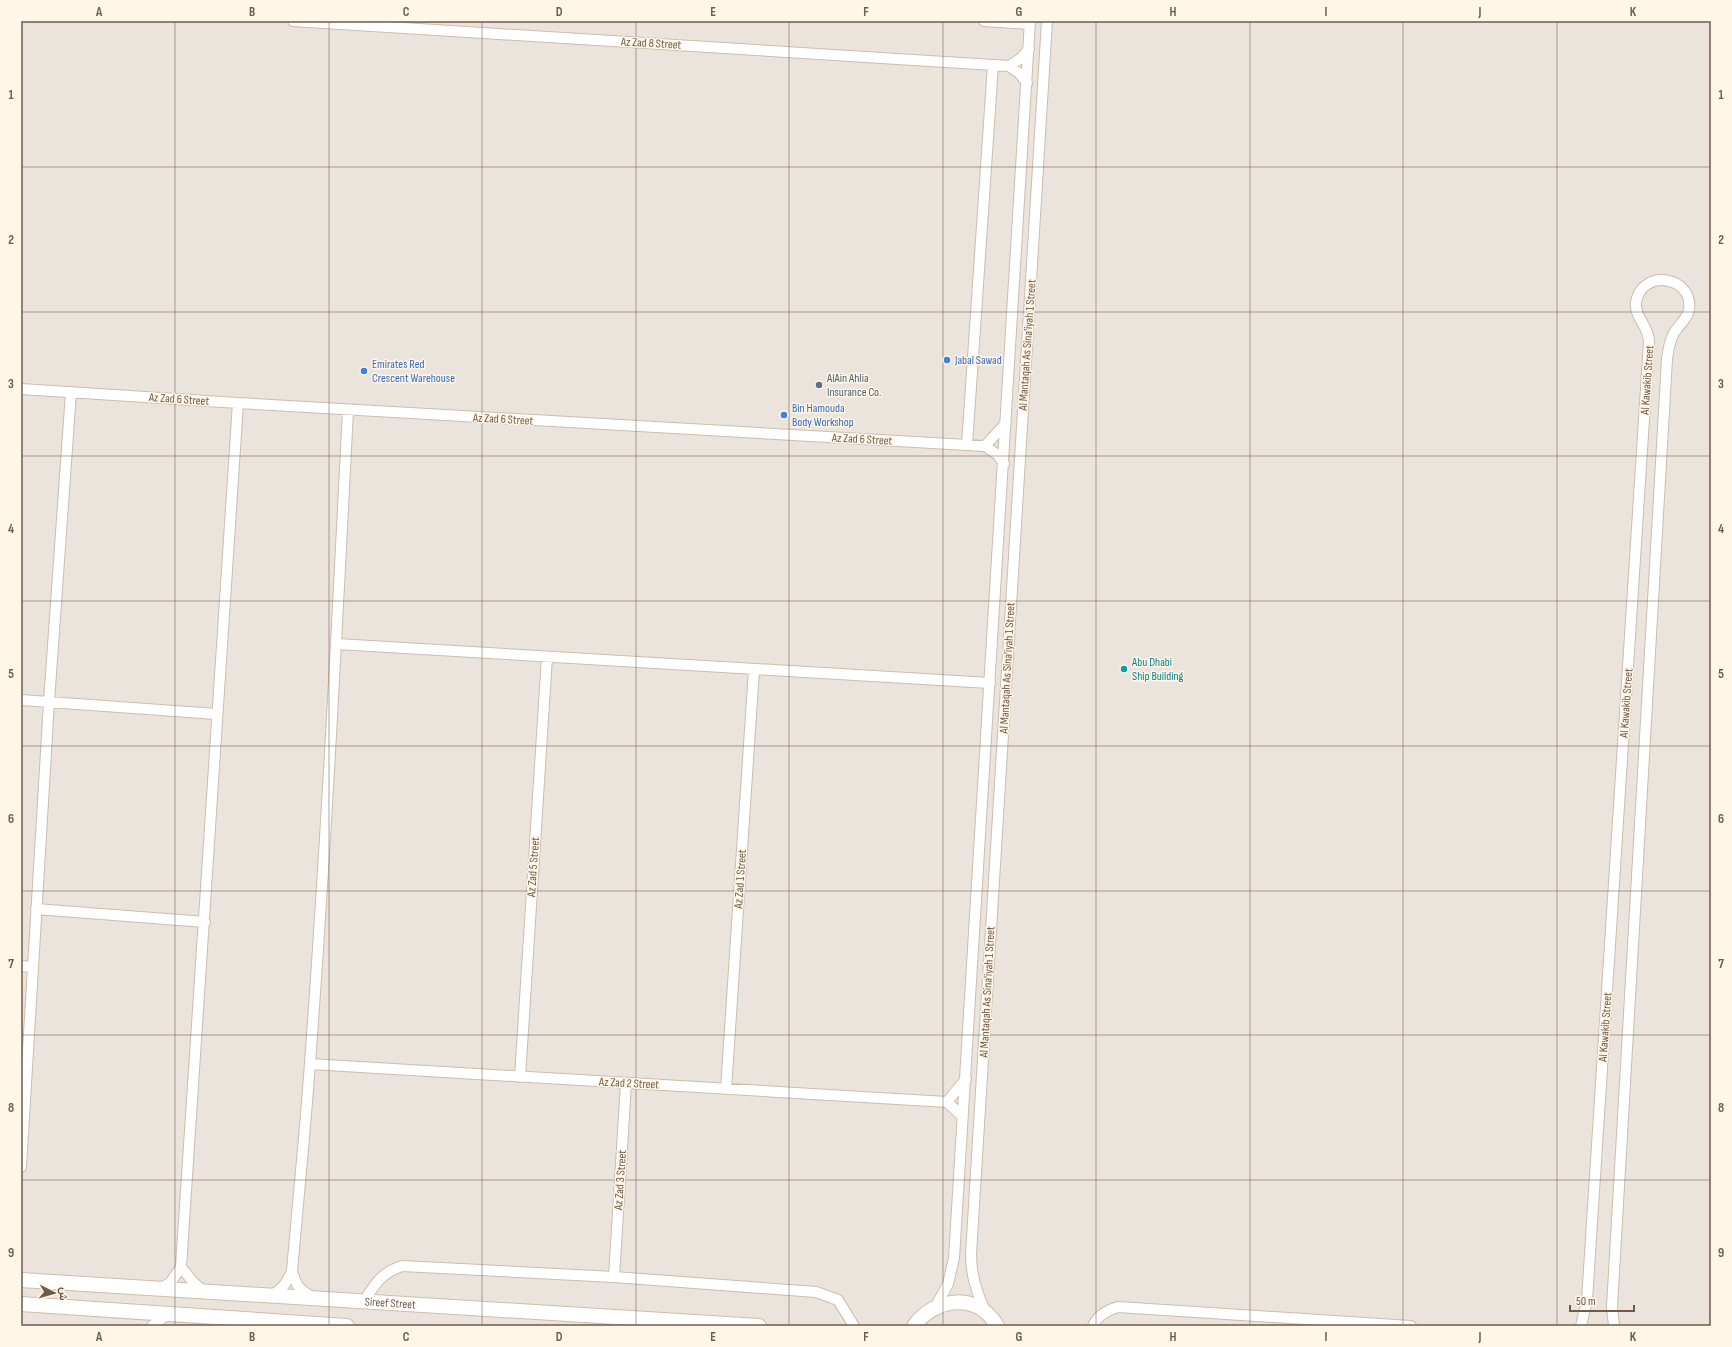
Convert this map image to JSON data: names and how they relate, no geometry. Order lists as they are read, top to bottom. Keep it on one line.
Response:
{"streets":{"main road":["Sireef Street"],"street":["Az Zad 8 Street","Al Mantaqah As Sina'iyah 1 Street","Al Kawakib Street","Az Zad 6 Street","Az Zad 5 Street","Az Zad 1 Street","Az Zad 2 Street","Az Zad 3 Street"]},"crossings":[["Az Zad 5 Street","Az Zad 2 Street"],["Az Zad 1 Street","Az Zad 2 Street"],["Az Zad 2 Street","Az Zad 3 Street"]],"places":["Jabal Sawad","Emirates Red Crescent Warehouse","AlAin Ahlia Insurance Co.","Bin Hamouda Body Workshop","Abu Dhabi Ship Building"],"scale_bar":"50 m","north":"right","grid":{"columns":["A","B","C","D","E","F","G","H","I","J","K"],"rows":["1","2","3","4","5","6","7","8","9"]}}
